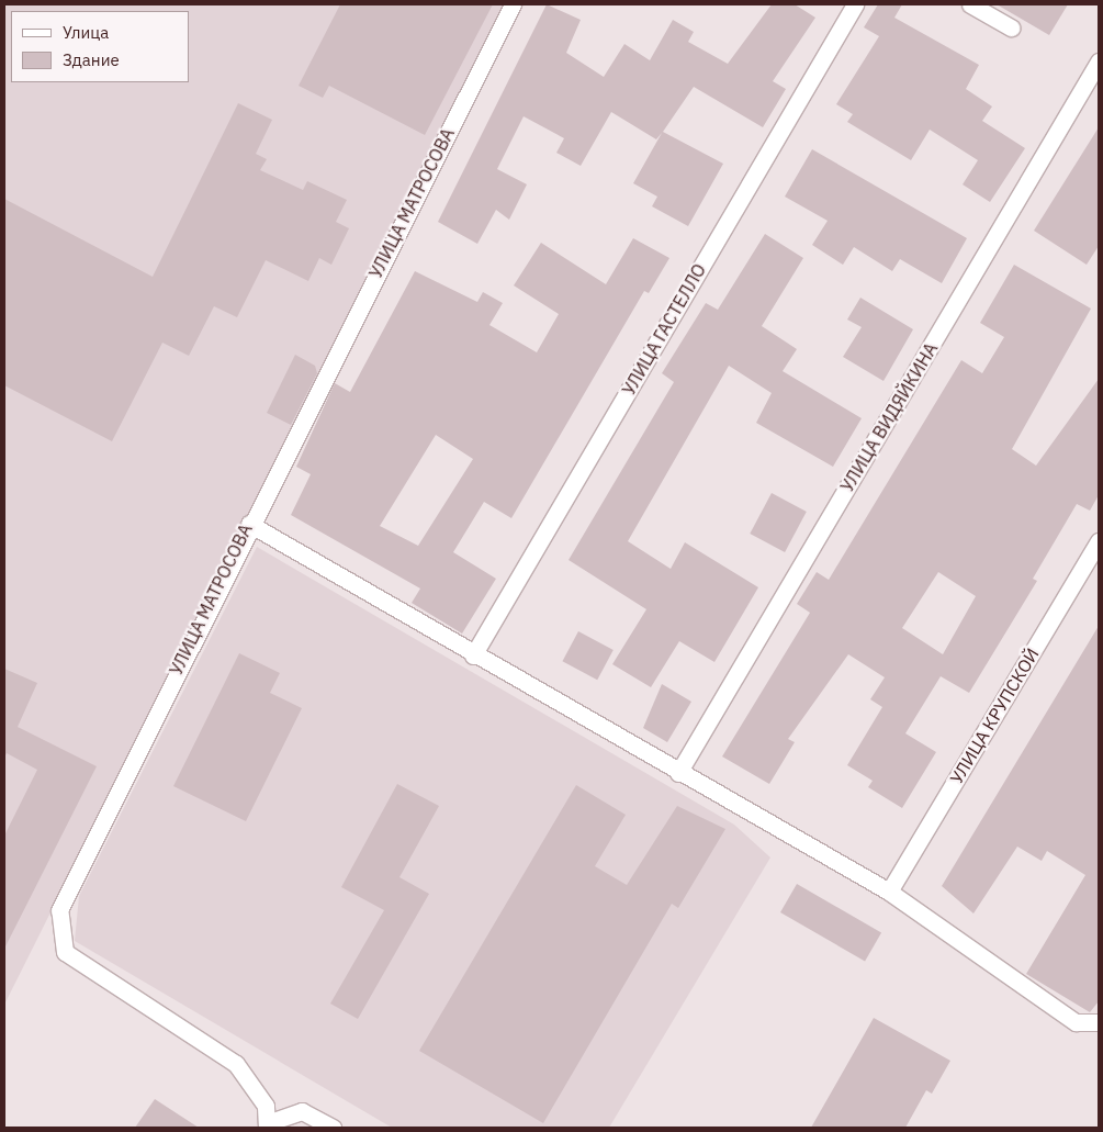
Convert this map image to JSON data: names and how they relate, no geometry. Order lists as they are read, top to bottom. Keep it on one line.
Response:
{"streets":{"street":["УЛИЦА МАТРОСОВА","УЛИЦА ГАСТЕЛЛО","УЛИЦА ВИДЯЙКИНА","УЛИЦА КРУПСКОЙ"]},"legend":["Улица","Здание"]}
